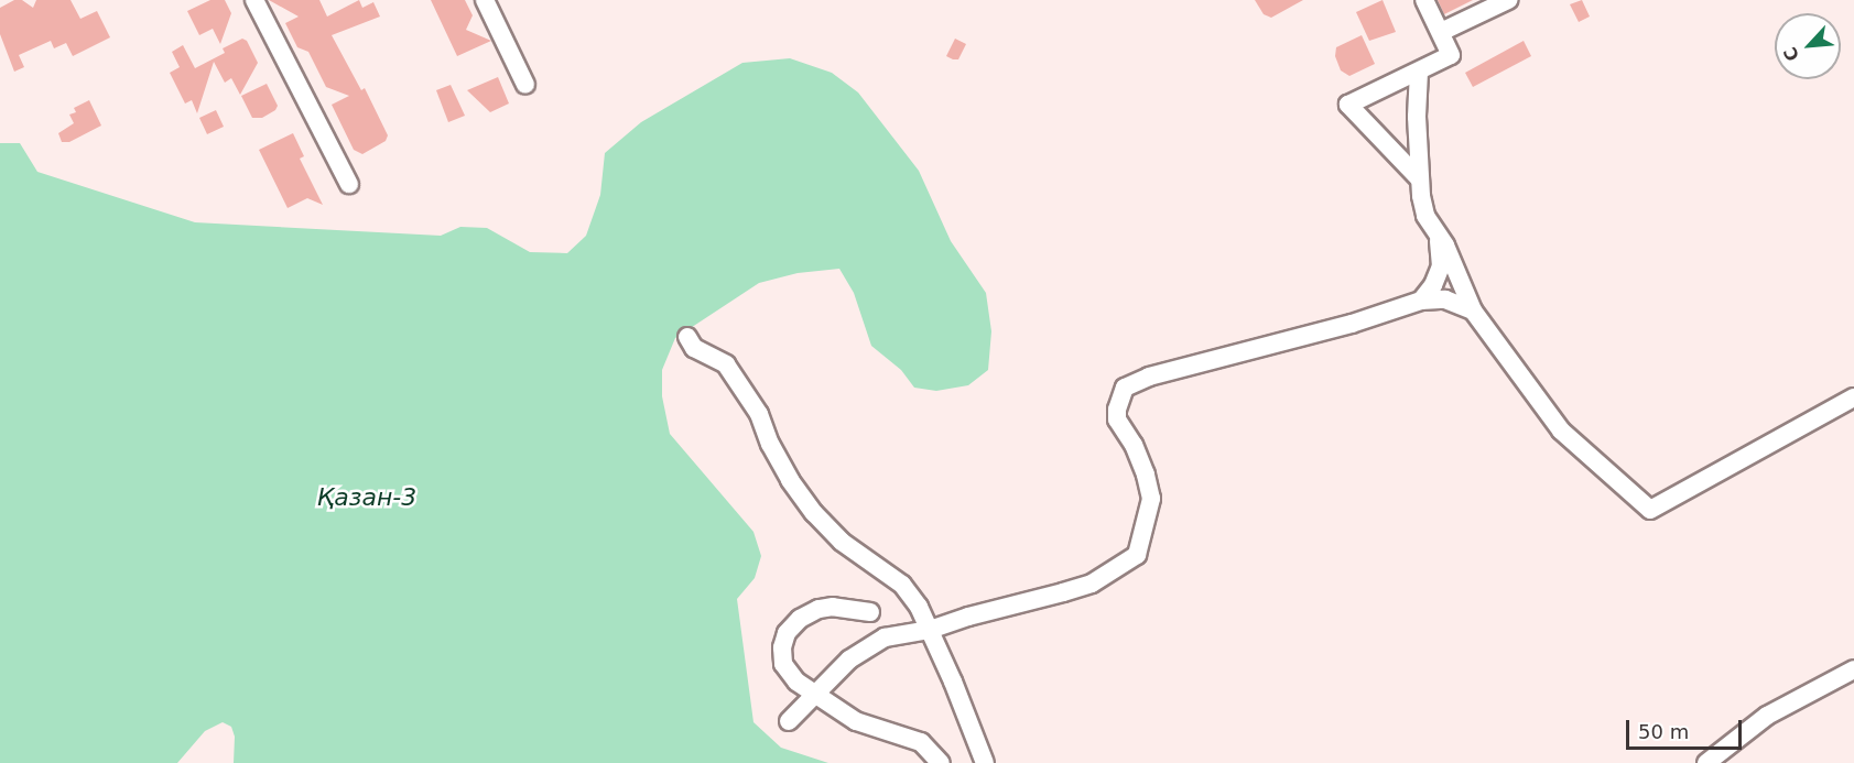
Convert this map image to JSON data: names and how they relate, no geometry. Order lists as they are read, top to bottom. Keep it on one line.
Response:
{"water":["Қазан-3"],"scale_bar":"50 m","north":"bottom left"}
